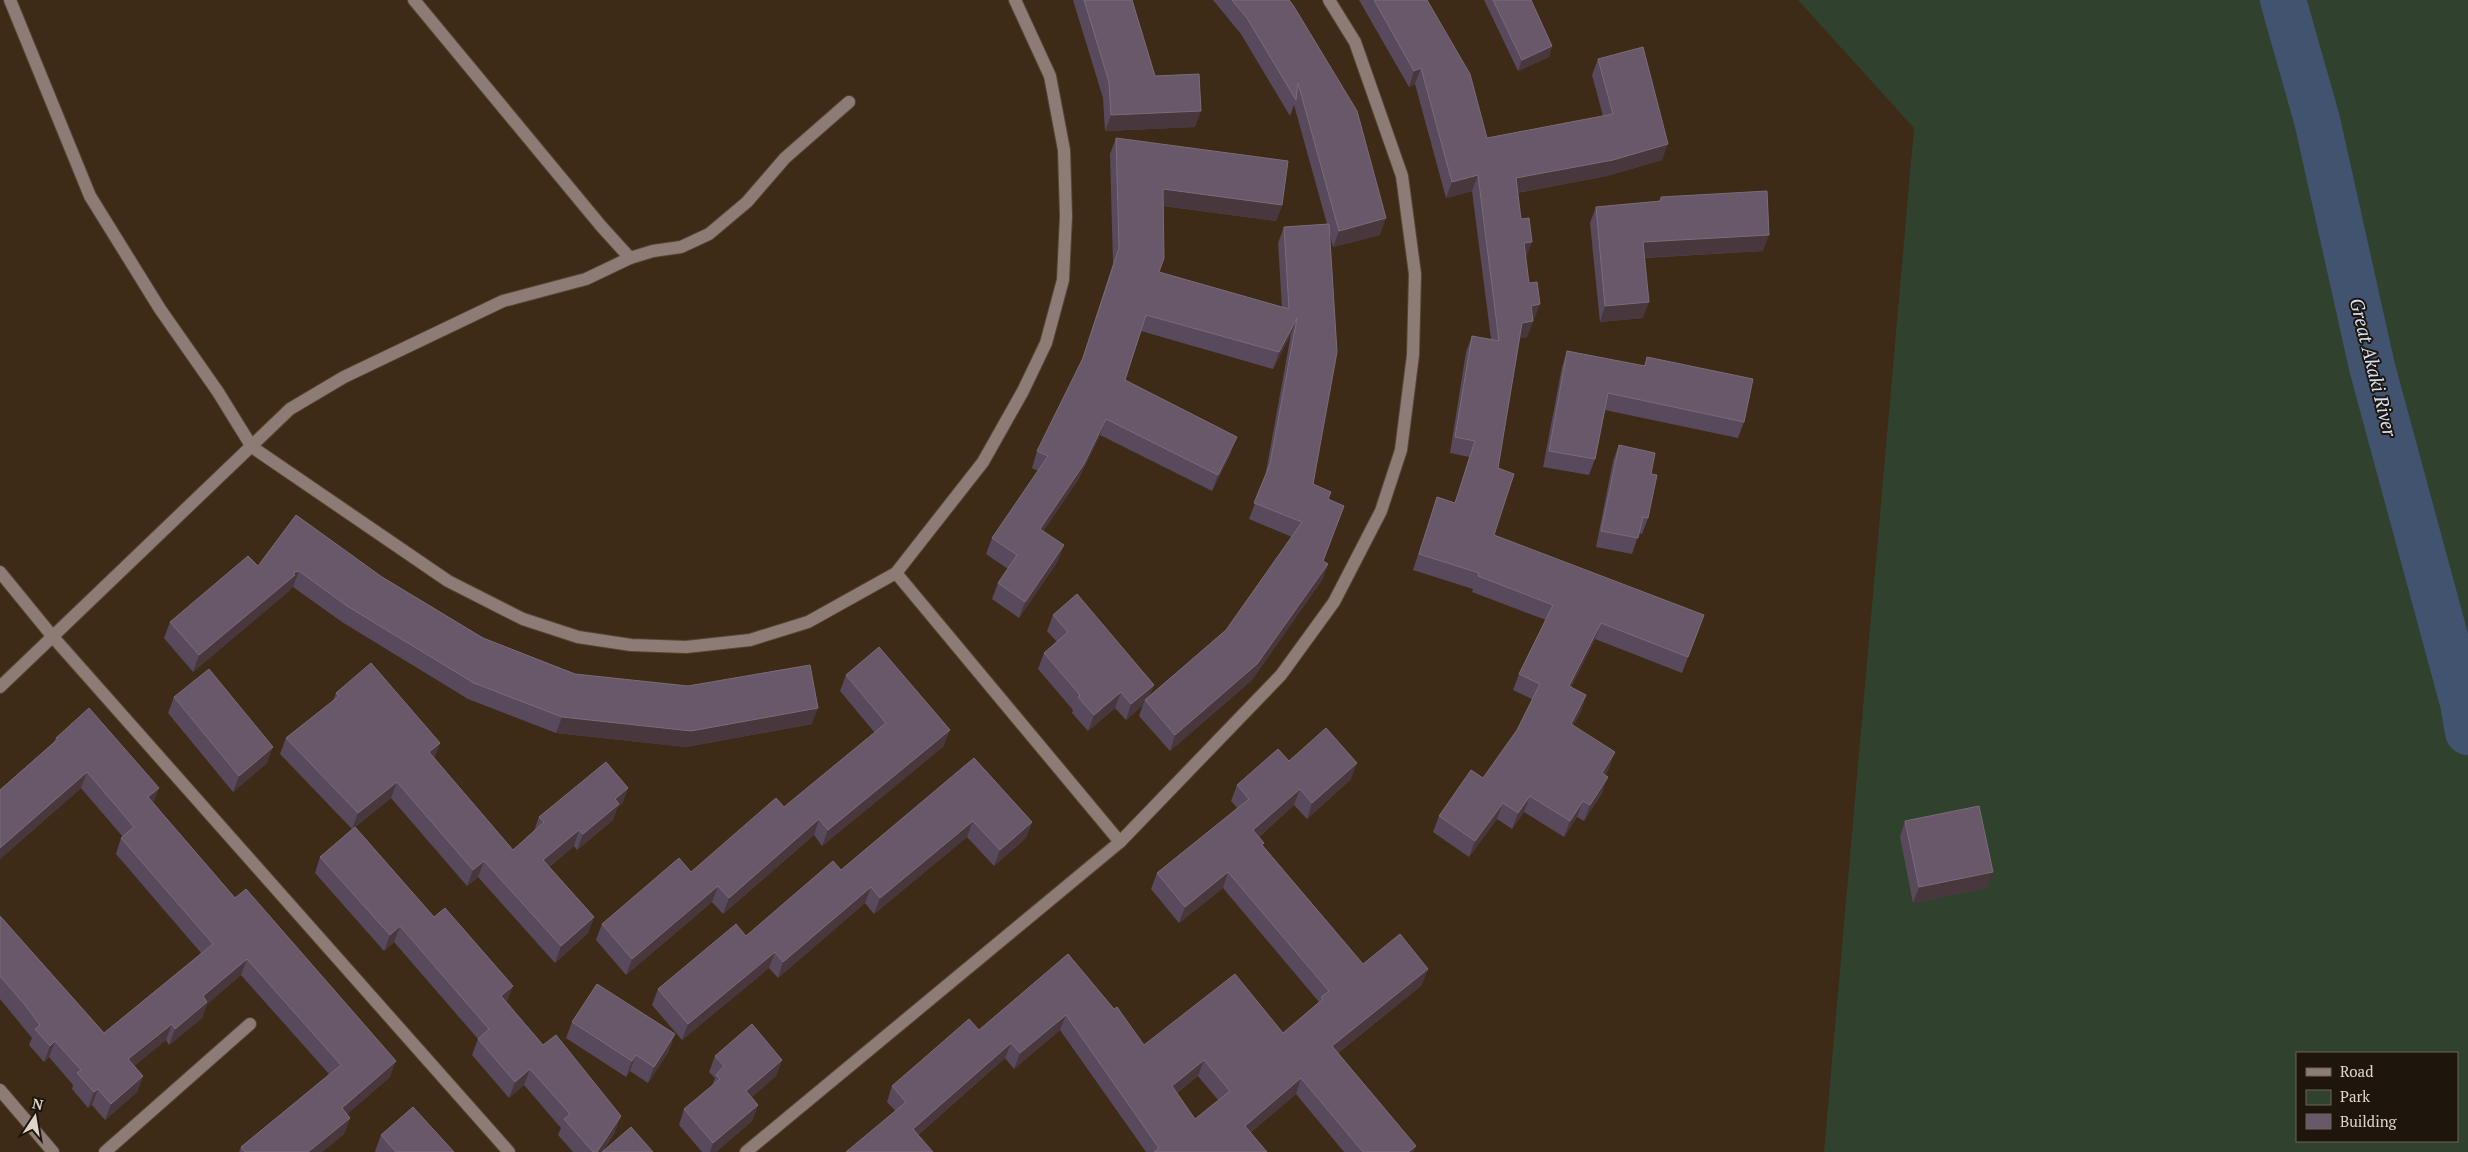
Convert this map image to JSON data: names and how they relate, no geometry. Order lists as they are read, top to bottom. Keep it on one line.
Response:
{"water":["Great Akaki River"],"legend":["Road","Park","Building"],"north":"top"}
